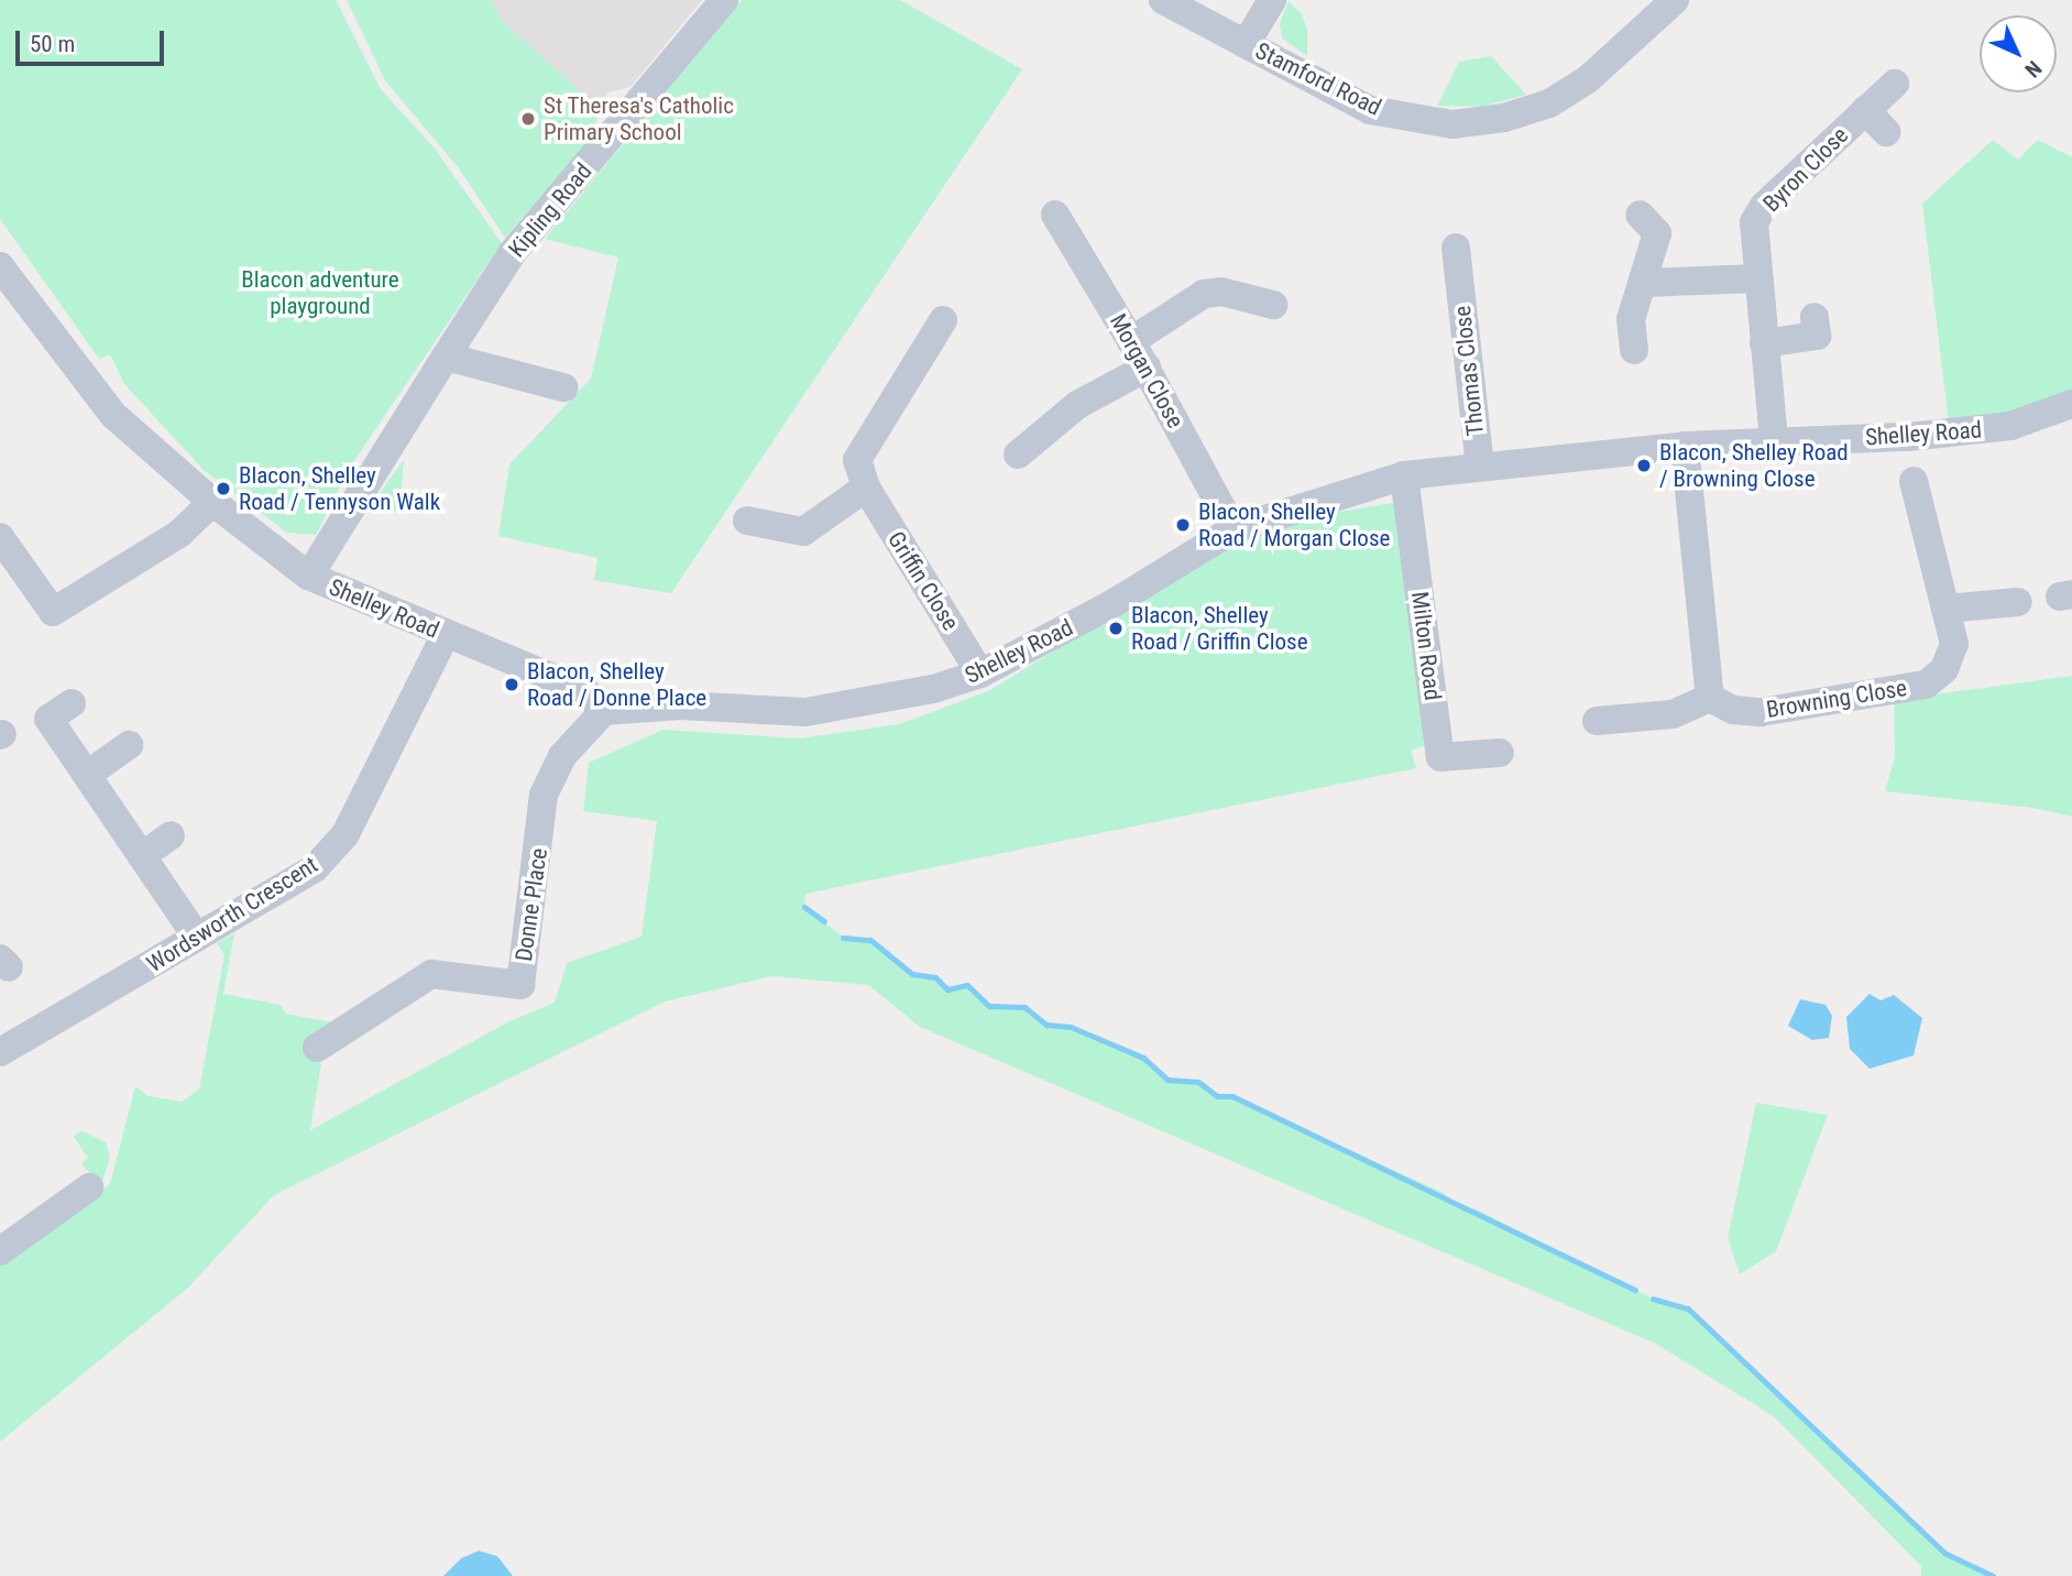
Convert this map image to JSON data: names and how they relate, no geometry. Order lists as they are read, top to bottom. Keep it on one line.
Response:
{"streets":{"street":["Stamford Road","Byron Close","Kipling Road","Morgan Close","Thomas Close","Shelley Road","Griffin Close","Milton Road","Browning Close","Donne Place","Wordsworth Crescent"]},"crossings":[["Byron Close","Shelley Road"],["Kipling Road","Shelley Road"],["Morgan Close","Shelley Road"],["Thomas Close","Shelley Road"],["Shelley Road","Griffin Close"],["Shelley Road","Milton Road"],["Shelley Road","Donne Place"],["Shelley Road","Wordsworth Crescent"]],"parks":["Blacon adventure playground"],"places":["St Theresa's Catholic Primary School","Blacon, Shelley Road / Browning Close","Blacon, Shelley Road / Tennyson Walk","Blacon, Shelley Road / Morgan Close","Blacon, Shelley Road / Griffin Close","Blacon, Shelley Road / Donne Place"],"scale_bar":"50 m","north":"bottom right"}
